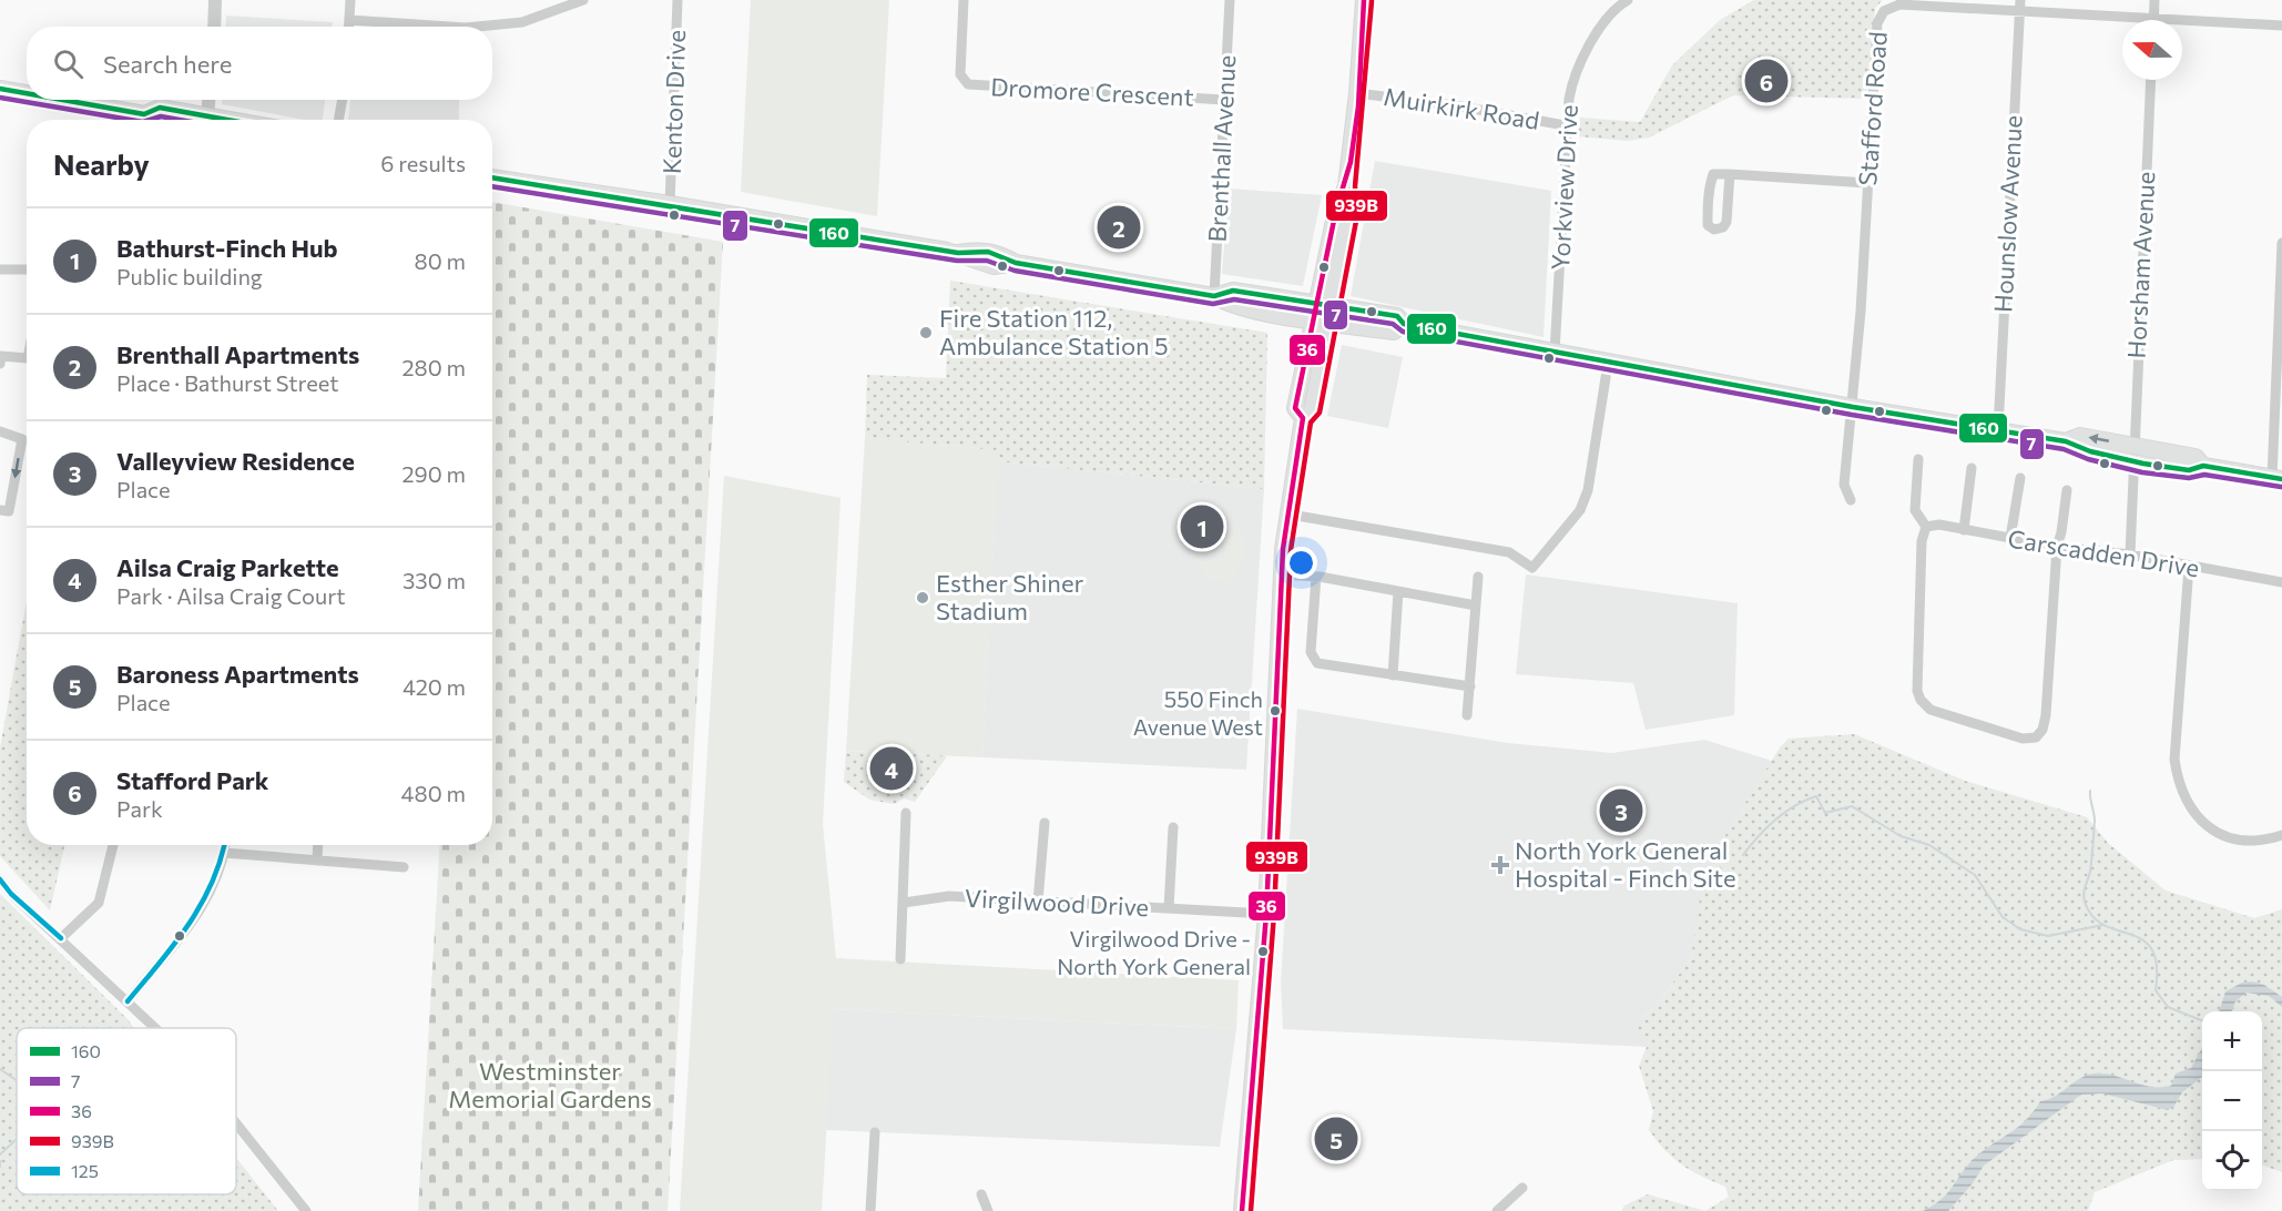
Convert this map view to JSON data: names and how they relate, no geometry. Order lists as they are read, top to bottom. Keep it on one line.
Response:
{"streets":{"street":["Dromore Crescent","Kenton Drive","Muirkirk Road","Stafford Road","Brenthall Avenue","Yorkview Drive","Hounslow Avenue","Horsham Avenue","Carscadden Drive","Virgilwood Drive"]},"crossings":[["Dromore Crescent","Brenthall Avenue"],["Muirkirk Road","Yorkview Drive"],["Stafford Road","Hounslow Avenue"],["Horsham Avenue","Carscadden Drive"]],"parks":["Westminster Memorial Gardens"],"places":{"other":["Fire Station 112, Ambulance Station 5","Esther Shiner Stadium","550 Finch Avenue West","Virgilwood Drive - North York General"],"health":["North York General Hospital - Finch Site"]},"lines":["transit line 36","transit line 939B","transit line 160","transit line 7","transit line 125"],"legend":["160","7","36","939B","125"],"north":"left","page":{"search":"Search here","pins":["6","2","1","4","3","5"],"heading":["Nearby","6 results"],"list":[{"mark":"1","name":"Bathurst-Finch Hub","note":"Public building","value":"80 m"},{"mark":"2","name":"Brenthall Apartments","note":"Place · Bathurst Street","value":"280 m"},{"mark":"3","name":"Valleyview Residence","note":"Place","value":"290 m"},{"mark":"4","name":"Ailsa Craig Parkette","note":"Park · Ailsa Craig Court","value":"330 m"},{"mark":"5","name":"Baroness Apartments","note":"Place","value":"420 m"},{"mark":"6","name":"Stafford Park","note":"Park","value":"480 m"}],"map_buttons":["+","−"]}}
